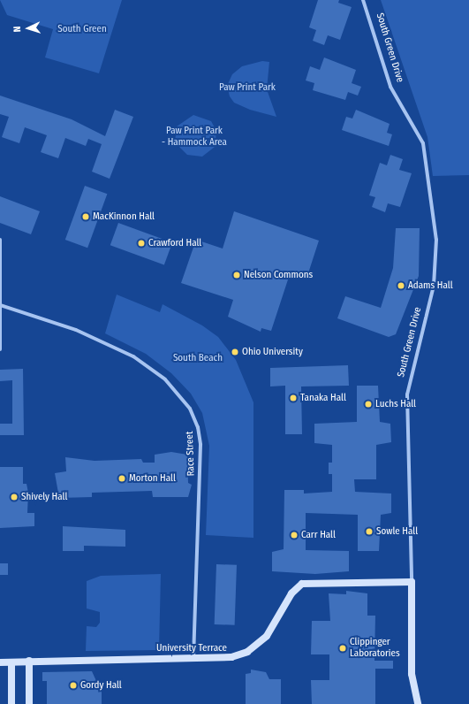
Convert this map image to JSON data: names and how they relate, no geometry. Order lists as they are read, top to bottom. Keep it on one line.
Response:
{"streets":{"street":["South Green Drive","Race Street","University Terrace"]},"crossings":[["South Green Drive","University Terrace"],["Race Street","University Terrace"]],"parks":["South Green","Paw Print Park","Paw Print Park - Hammock Area","South Beach"],"places":["MacKinnon Hall","Crawford Hall","Nelson Commons","Adams Hall","Ohio University","Tanaka Hall","Luchs Hall","Morton Hall","Shively Hall","Sowle Hall","Carr Hall","Clippinger Laboratories","Gordy Hall"],"north":"left"}
